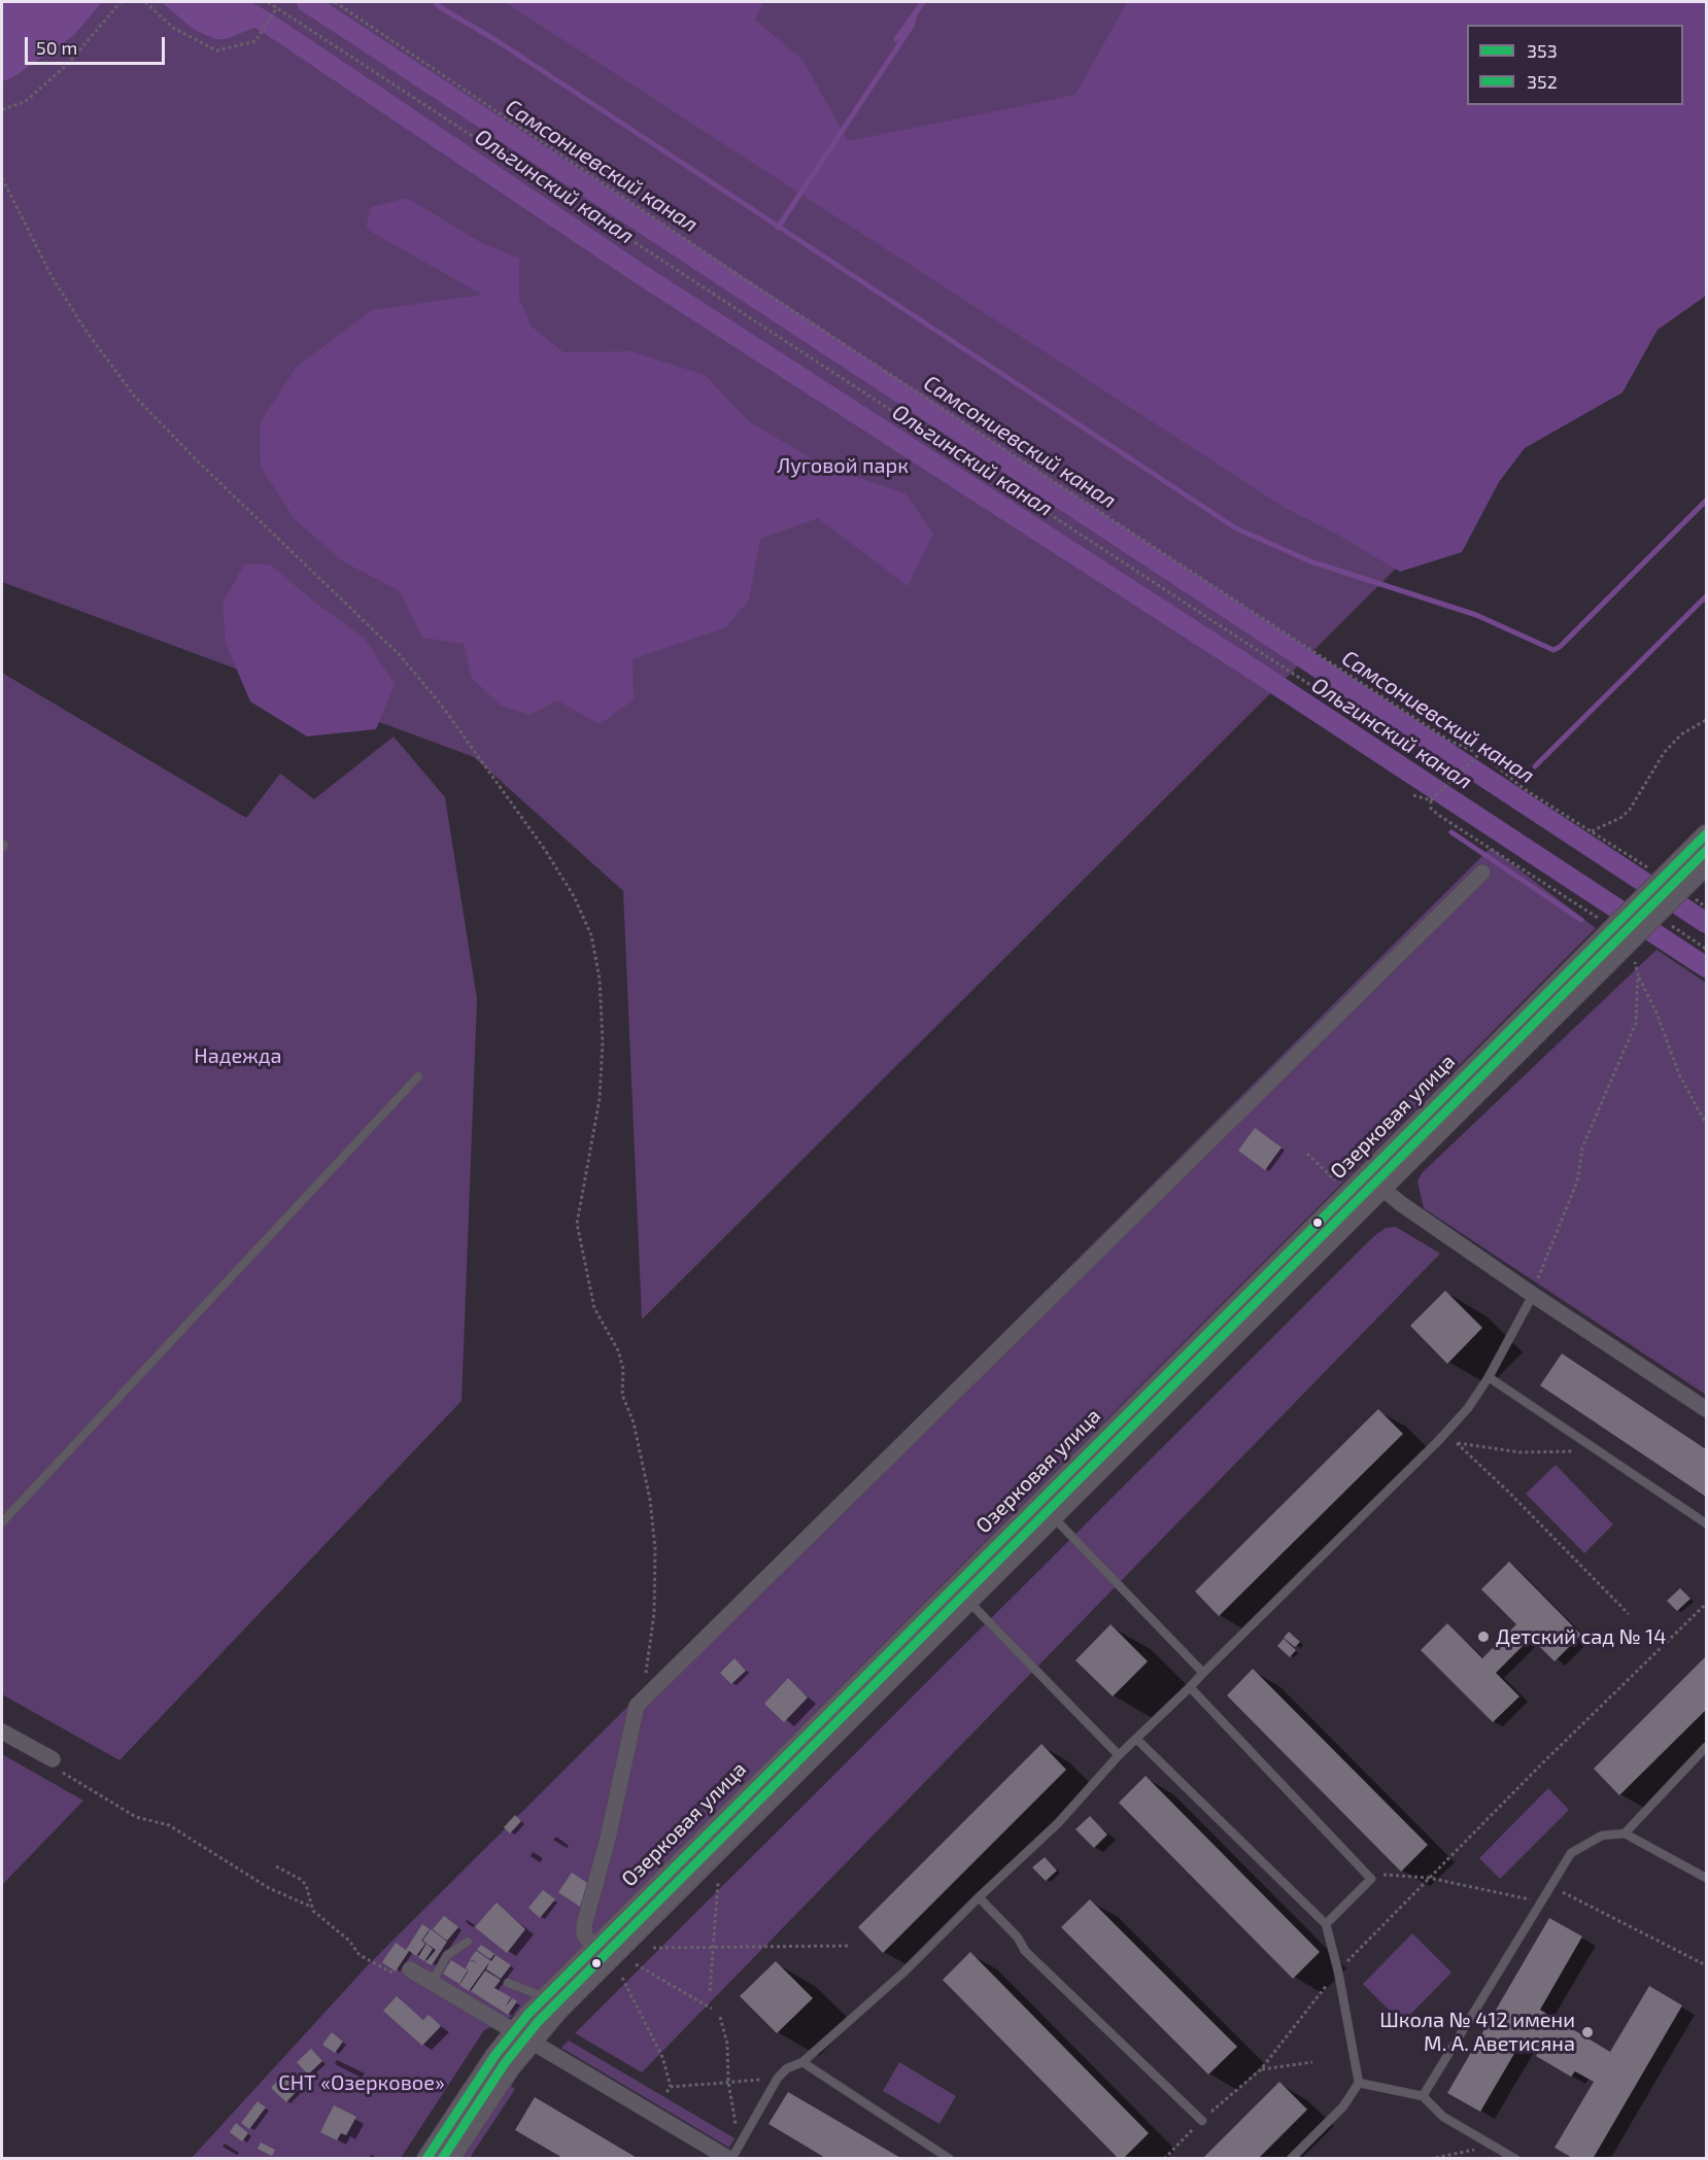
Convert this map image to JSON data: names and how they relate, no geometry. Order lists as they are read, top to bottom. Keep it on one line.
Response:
{"streets":{"street":["Озерковая улица"]},"water":["Самсониевский канал","Ольгинский канал"],"parks":["Луговой парк","Надежда","СНТ «Озерковое»"],"places":["Детский сад № 14","Школа № 412 имени М. А. Аветисяна"],"lines":["transit line 353","transit line 352"],"legend":["353","352"],"scale_bar":"50 m"}
